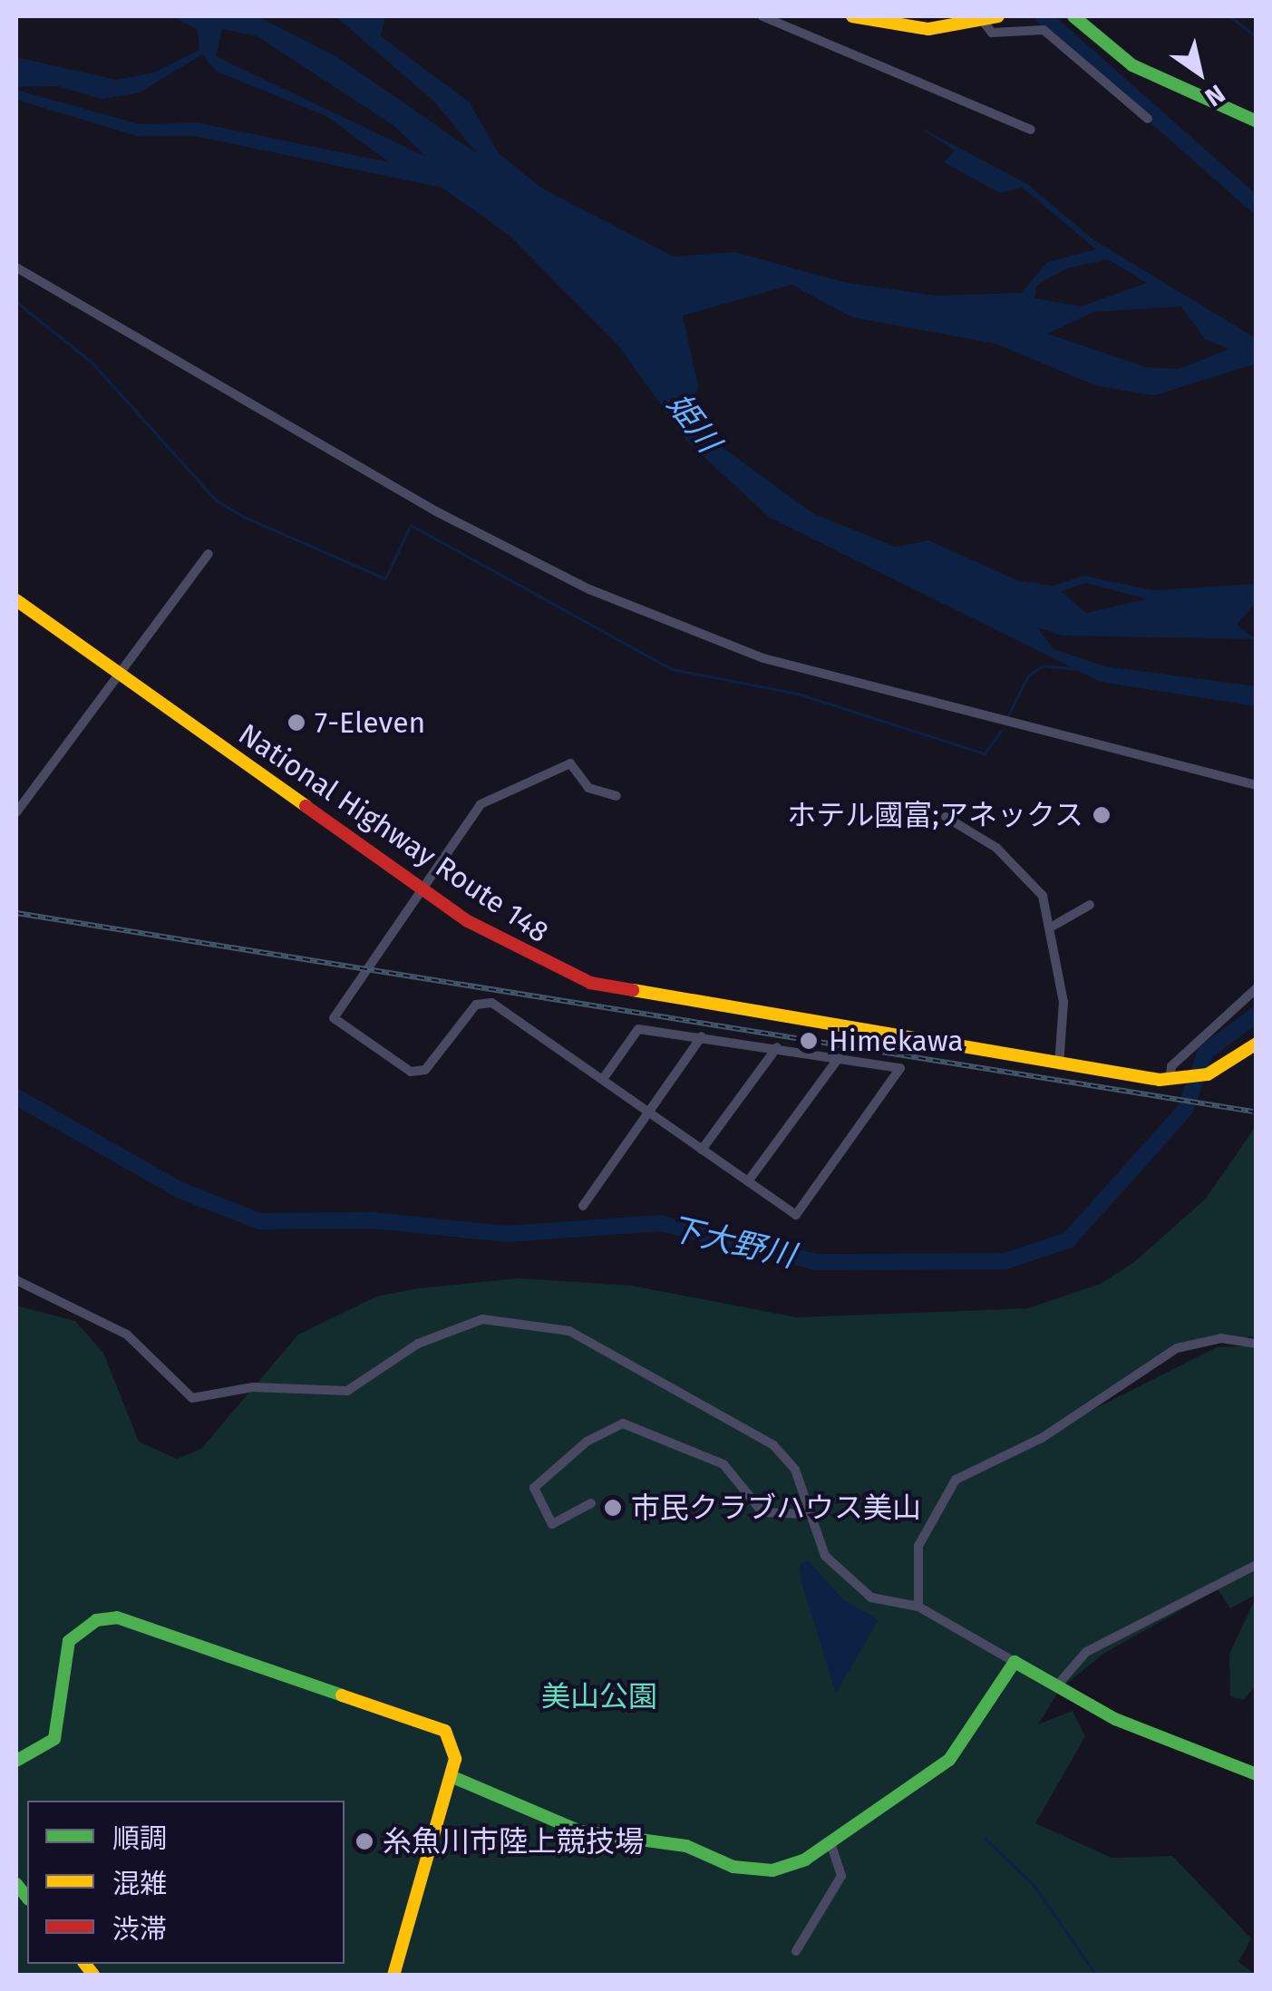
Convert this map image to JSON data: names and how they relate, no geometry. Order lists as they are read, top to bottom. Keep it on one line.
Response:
{"streets":{"main road":["National Highway Route 148"]},"water":["姫川","下大野川"],"parks":["美山公園"],"places":["7-Eleven","ホテル國富;アネックス","Himekawa","市民クラブハウス美山","糸魚川市陸上競技場"],"legend":["順調","混雑","渋滞"],"north":"bottom right"}
